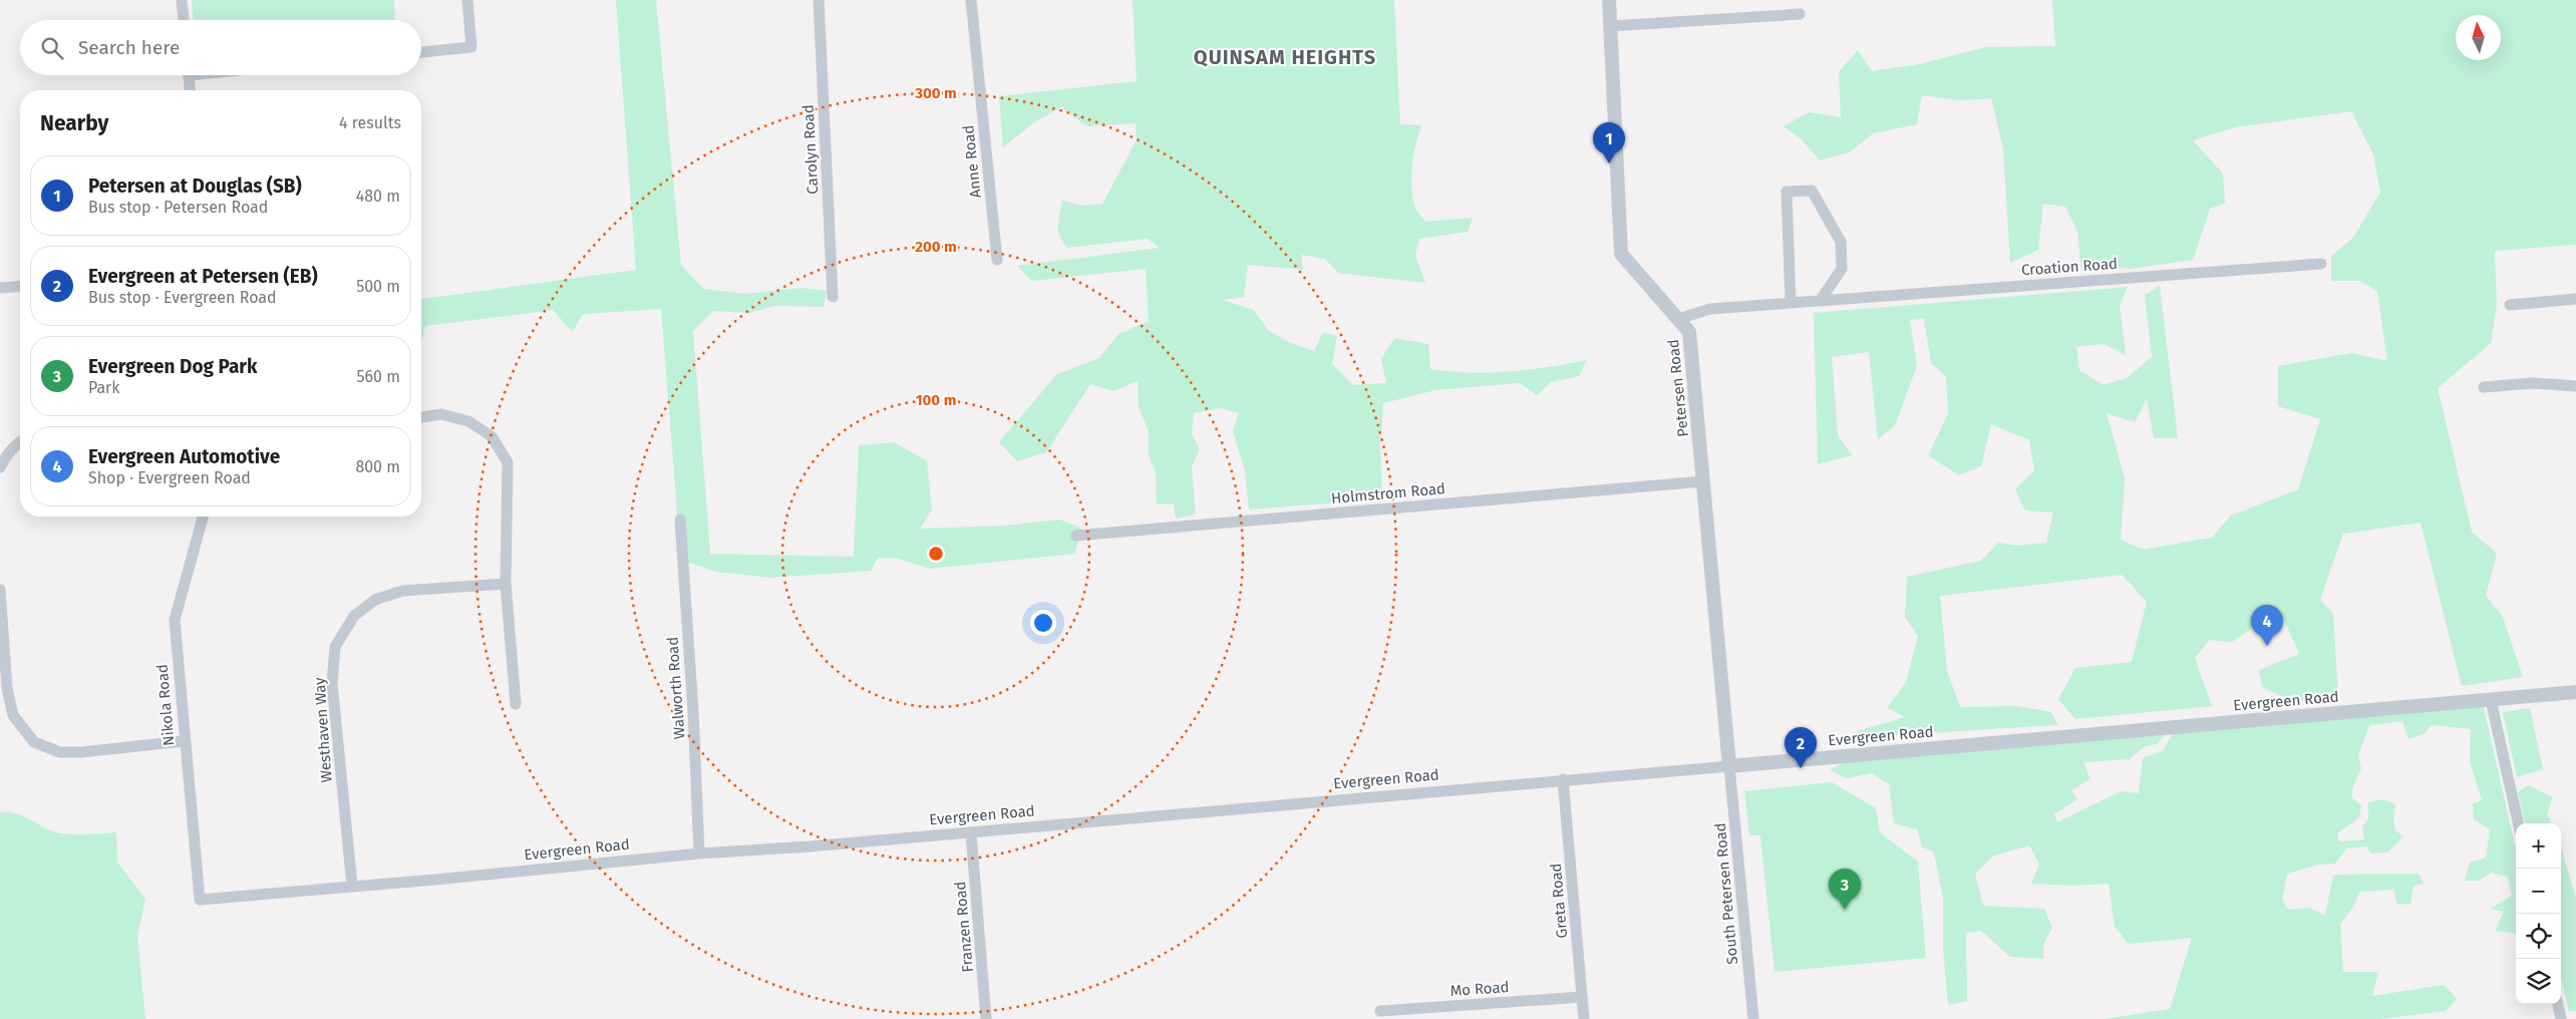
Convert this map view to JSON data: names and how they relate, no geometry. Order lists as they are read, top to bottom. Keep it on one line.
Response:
{"streets":{"street":["Carolyn Road","Anne Road","Croation Road","Petersen Road","Holmstrom Road","Walworth Road","Evergreen Road","Nikola Road","Westhaven Way","South Petersen Road","Greta Road","Franzen Road","Mo Road"]},"crossings":[["Croation Road","Petersen Road"],["Petersen Road","Holmstrom Road"],["Petersen Road","Evergreen Road"],["Petersen Road","South Petersen Road"],["Walworth Road","Evergreen Road"],["Evergreen Road","Nikola Road"],["Evergreen Road","Westhaven Way"],["Evergreen Road","South Petersen Road"],["Evergreen Road","Greta Road"],["Evergreen Road","Franzen Road"],["Greta Road","Mo Road"]],"districts":["QUINSAM HEIGHTS"],"north":"top","page":{"search":"Search here","heading":["Nearby","4 results"],"pins":["1","4","2","3"],"list":[{"mark":"1","name":"Petersen at Douglas (SB)","note":"Bus stop · Petersen Road","value":"480 m"},{"mark":"2","name":"Evergreen at Petersen (EB)","note":"Bus stop · Evergreen Road","value":"500 m"},{"mark":"3","name":"Evergreen Dog Park","note":"Park","value":"560 m"},{"mark":"4","name":"Evergreen Automotive","note":"Shop · Evergreen Road","value":"800 m"}],"map_buttons":["+","−"]},"rings":["300 m","200 m","100 m"]}
